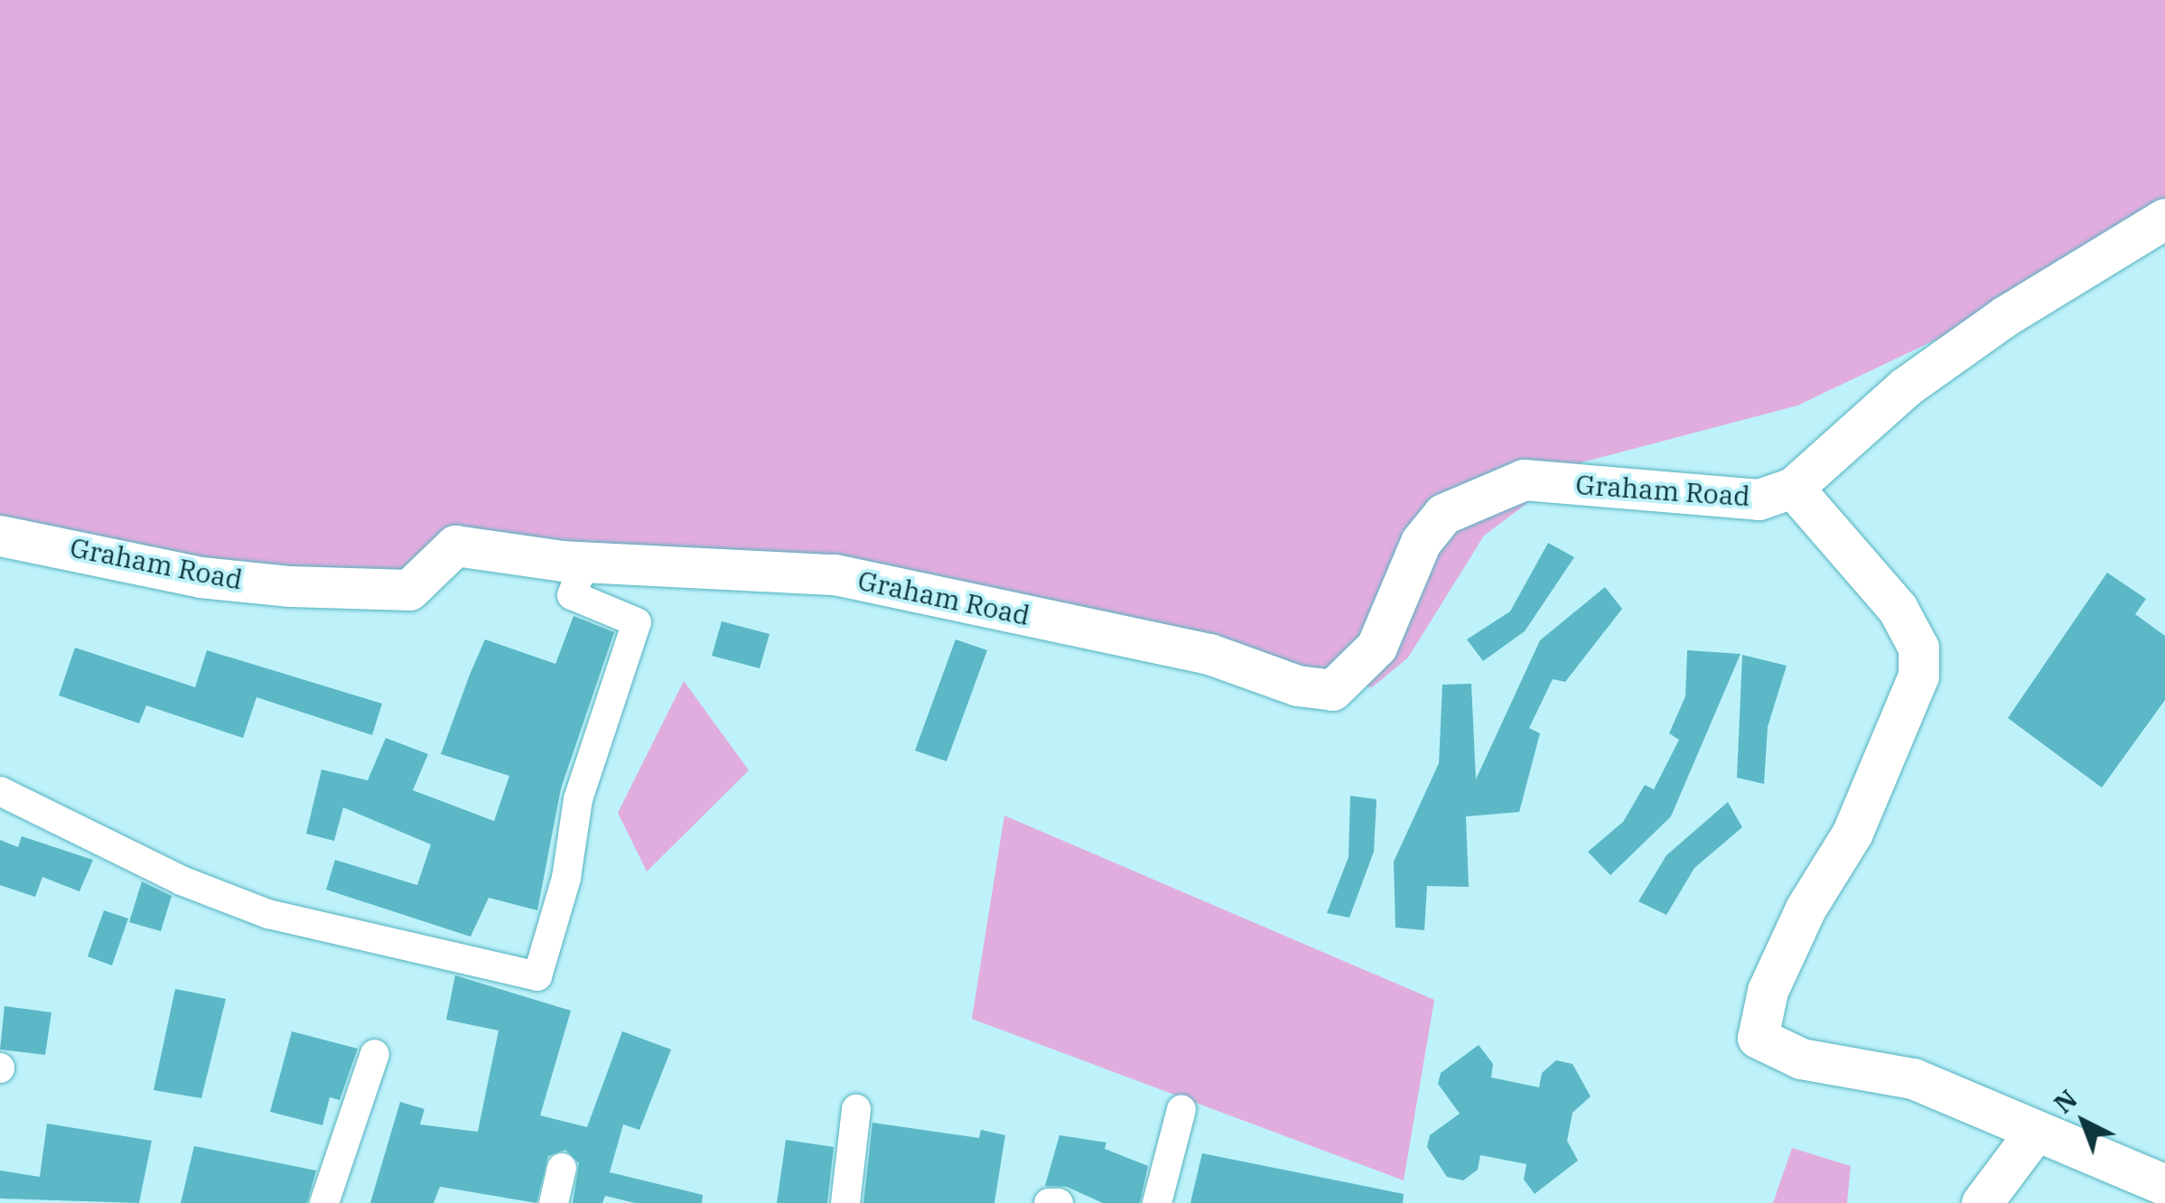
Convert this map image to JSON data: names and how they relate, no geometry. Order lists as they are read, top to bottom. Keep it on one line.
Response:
{"streets":{"street":["Graham Road"]},"north":"top left"}
